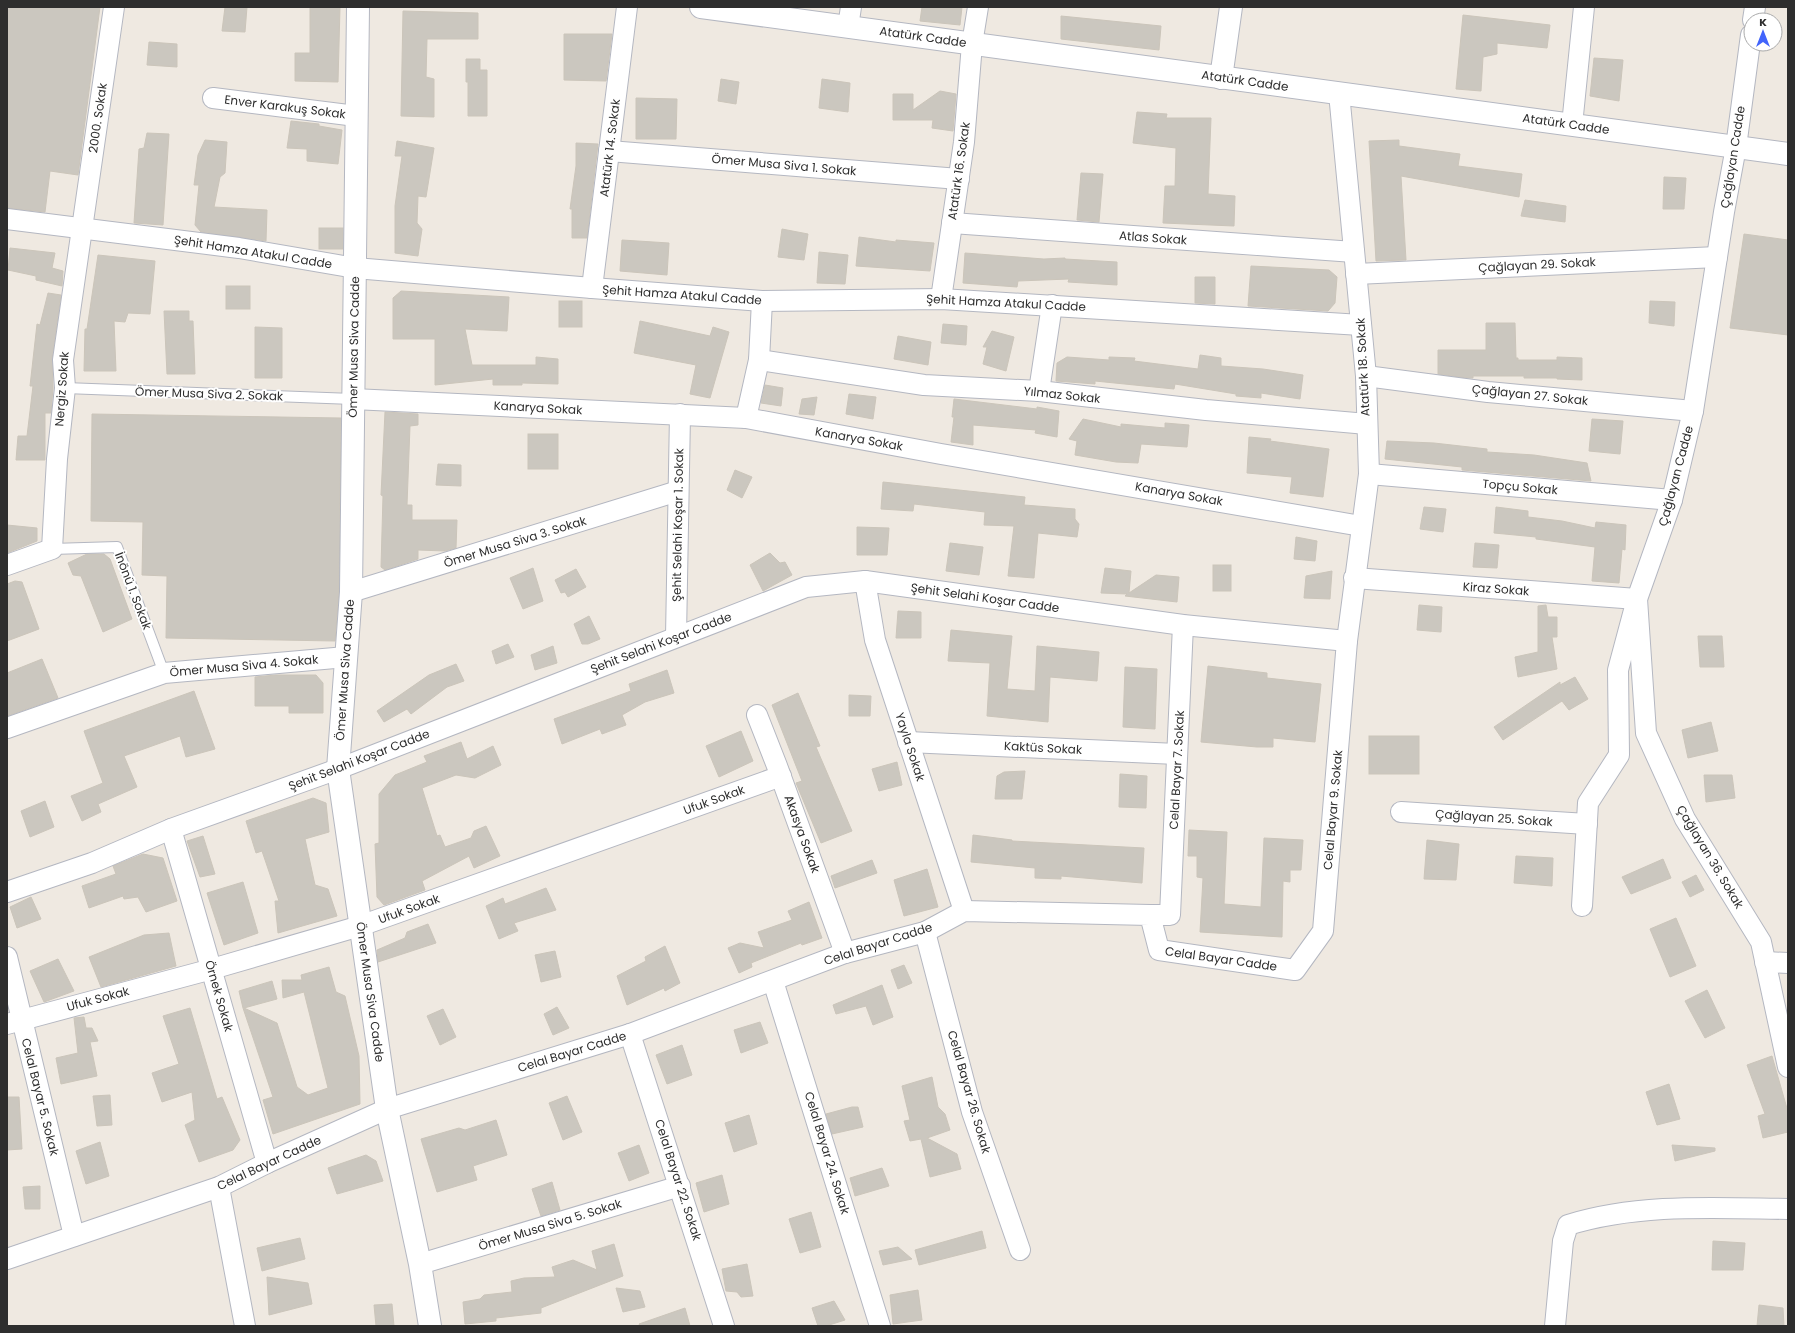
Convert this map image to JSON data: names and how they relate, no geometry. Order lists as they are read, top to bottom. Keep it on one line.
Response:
{"streets":{"main road":["Atatürk Cadde","Ömer Musa Siva Cadde"],"street":["Enver Karakuş Sokak","2000. Sokak","Atatürk 14. Sokak","Çağlayan Cadde","Ömer Musa Siva 1. Sokak","Atatürk 16. Sokak","Atlas Sokak","Şehit Hamza Atakul Cadde","Çağlayan 29. Sokak","Atatürk 18. Sokak","Nergiz Sokak","Yılmaz Sokak","Çağlayan 27. Sokak","Kanarya Sokak","Topçu Sokak","Şehit Selahi Koşar 1. Sokak","Ömer Musa Siva 3. Sokak","Kiraz Sokak","İnönü 1. Sokak","Şehit Selahi Koşar Cadde","Ömer Musa Siva 4. Sokak","Yayla Sokak","Kaktüs Sokak","Celal Bayar 7. Sokak","Ufuk Sokak","Celal Bayar 9. Sokak","Çağlayan 25. Sokak","Akasya Sokak","Çağlayan 36. Sokak","Celal Bayar Cadde","Örnek Sokak","Celal Bayar 26. Sokak","Celal Bayar 5. Sokak","Celal Bayar 24. Sokak","Celal Bayar 22. Sokak","Ömer Musa Siva 5. Sokak"],"lane":["Ömer Musa Siva 2. Sokak"]},"crossings":[["Atatürk Cadde","Çağlayan Cadde"],["Atatürk Cadde","Atatürk 16. Sokak"],["Atatürk Cadde","Atatürk 18. Sokak"],["Enver Karakuş Sokak","Ömer Musa Siva Cadde"],["2000. Sokak","Şehit Hamza Atakul Cadde"],["2000. Sokak","Nergiz Sokak"],["Atatürk 14. Sokak","Ömer Musa Siva 1. Sokak"],["Atatürk 14. Sokak","Şehit Hamza Atakul Cadde"],["Çağlayan Cadde","Çağlayan 29. Sokak"],["Çağlayan Cadde","Çağlayan 27. Sokak"],["Çağlayan Cadde","Topçu Sokak"],["Çağlayan Cadde","Kiraz Sokak"],["Çağlayan Cadde","Çağlayan 25. Sokak"],["Çağlayan Cadde","Çağlayan 36. Sokak"],["Ömer Musa Siva 1. Sokak","Atatürk 16. Sokak"],["Atatürk 16. Sokak","Atlas Sokak"],["Atatürk 16. Sokak","Şehit Hamza Atakul Cadde"],["Atlas Sokak","Atatürk 18. Sokak"],["Şehit Hamza Atakul Cadde","Ömer Musa Siva Cadde"],["Şehit Hamza Atakul Cadde","Atatürk 18. Sokak"],["Şehit Hamza Atakul Cadde","Nergiz Sokak"],["Çağlayan 29. Sokak","Atatürk 18. Sokak"],["Ömer Musa Siva Cadde","Ömer Musa Siva 2. Sokak"],["Ömer Musa Siva Cadde","Kanarya Sokak"],["Ömer Musa Siva Cadde","Ömer Musa Siva 3. Sokak"],["Ömer Musa Siva Cadde","Şehit Selahi Koşar Cadde"],["Ömer Musa Siva Cadde","Ömer Musa Siva 4. Sokak"],["Ömer Musa Siva Cadde","Ufuk Sokak"],["Ömer Musa Siva Cadde","Celal Bayar Cadde"],["Ömer Musa Siva Cadde","Ömer Musa Siva 5. Sokak"],["Atatürk 18. Sokak","Yılmaz Sokak"],["Atatürk 18. Sokak","Çağlayan 27. Sokak"],["Atatürk 18. Sokak","Kanarya Sokak"],["Atatürk 18. Sokak","Topçu Sokak"],["Atatürk 18. Sokak","Kiraz Sokak"],["Atatürk 18. Sokak","Şehit Selahi Koşar Cadde"],["Atatürk 18. Sokak","Celal Bayar 9. Sokak"],["Nergiz Sokak","Ömer Musa Siva 2. Sokak"],["Nergiz Sokak","İnönü 1. Sokak"],["Ömer Musa Siva 2. Sokak","Kanarya Sokak"],["Kanarya Sokak","Şehit Selahi Koşar 1. Sokak"],["Şehit Selahi Koşar 1. Sokak","Ömer Musa Siva 3. Sokak"],["Şehit Selahi Koşar 1. Sokak","Şehit Selahi Koşar Cadde"],["Kiraz Sokak","Çağlayan 36. Sokak"],["İnönü 1. Sokak","Ömer Musa Siva 4. Sokak"],["Şehit Selahi Koşar Cadde","Yayla Sokak"],["Şehit Selahi Koşar Cadde","Celal Bayar 7. Sokak"],["Şehit Selahi Koşar Cadde","Celal Bayar 9. Sokak"],["Şehit Selahi Koşar Cadde","Örnek Sokak"],["Yayla Sokak","Kaktüs Sokak"],["Yayla Sokak","Celal Bayar Cadde"],["Kaktüs Sokak","Celal Bayar 7. Sokak"],["Celal Bayar 7. Sokak","Celal Bayar Cadde"],["Ufuk Sokak","Akasya Sokak"],["Ufuk Sokak","Örnek Sokak"],["Ufuk Sokak","Celal Bayar 5. Sokak"],["Celal Bayar 9. Sokak","Celal Bayar Cadde"],["Akasya Sokak","Celal Bayar Cadde"],["Celal Bayar Cadde","Örnek Sokak"],["Celal Bayar Cadde","Celal Bayar 26. Sokak"],["Celal Bayar Cadde","Celal Bayar 5. Sokak"],["Celal Bayar Cadde","Celal Bayar 24. Sokak"],["Celal Bayar Cadde","Celal Bayar 22. Sokak"],["Celal Bayar 22. Sokak","Ömer Musa Siva 5. Sokak"]],"north":"top"}
